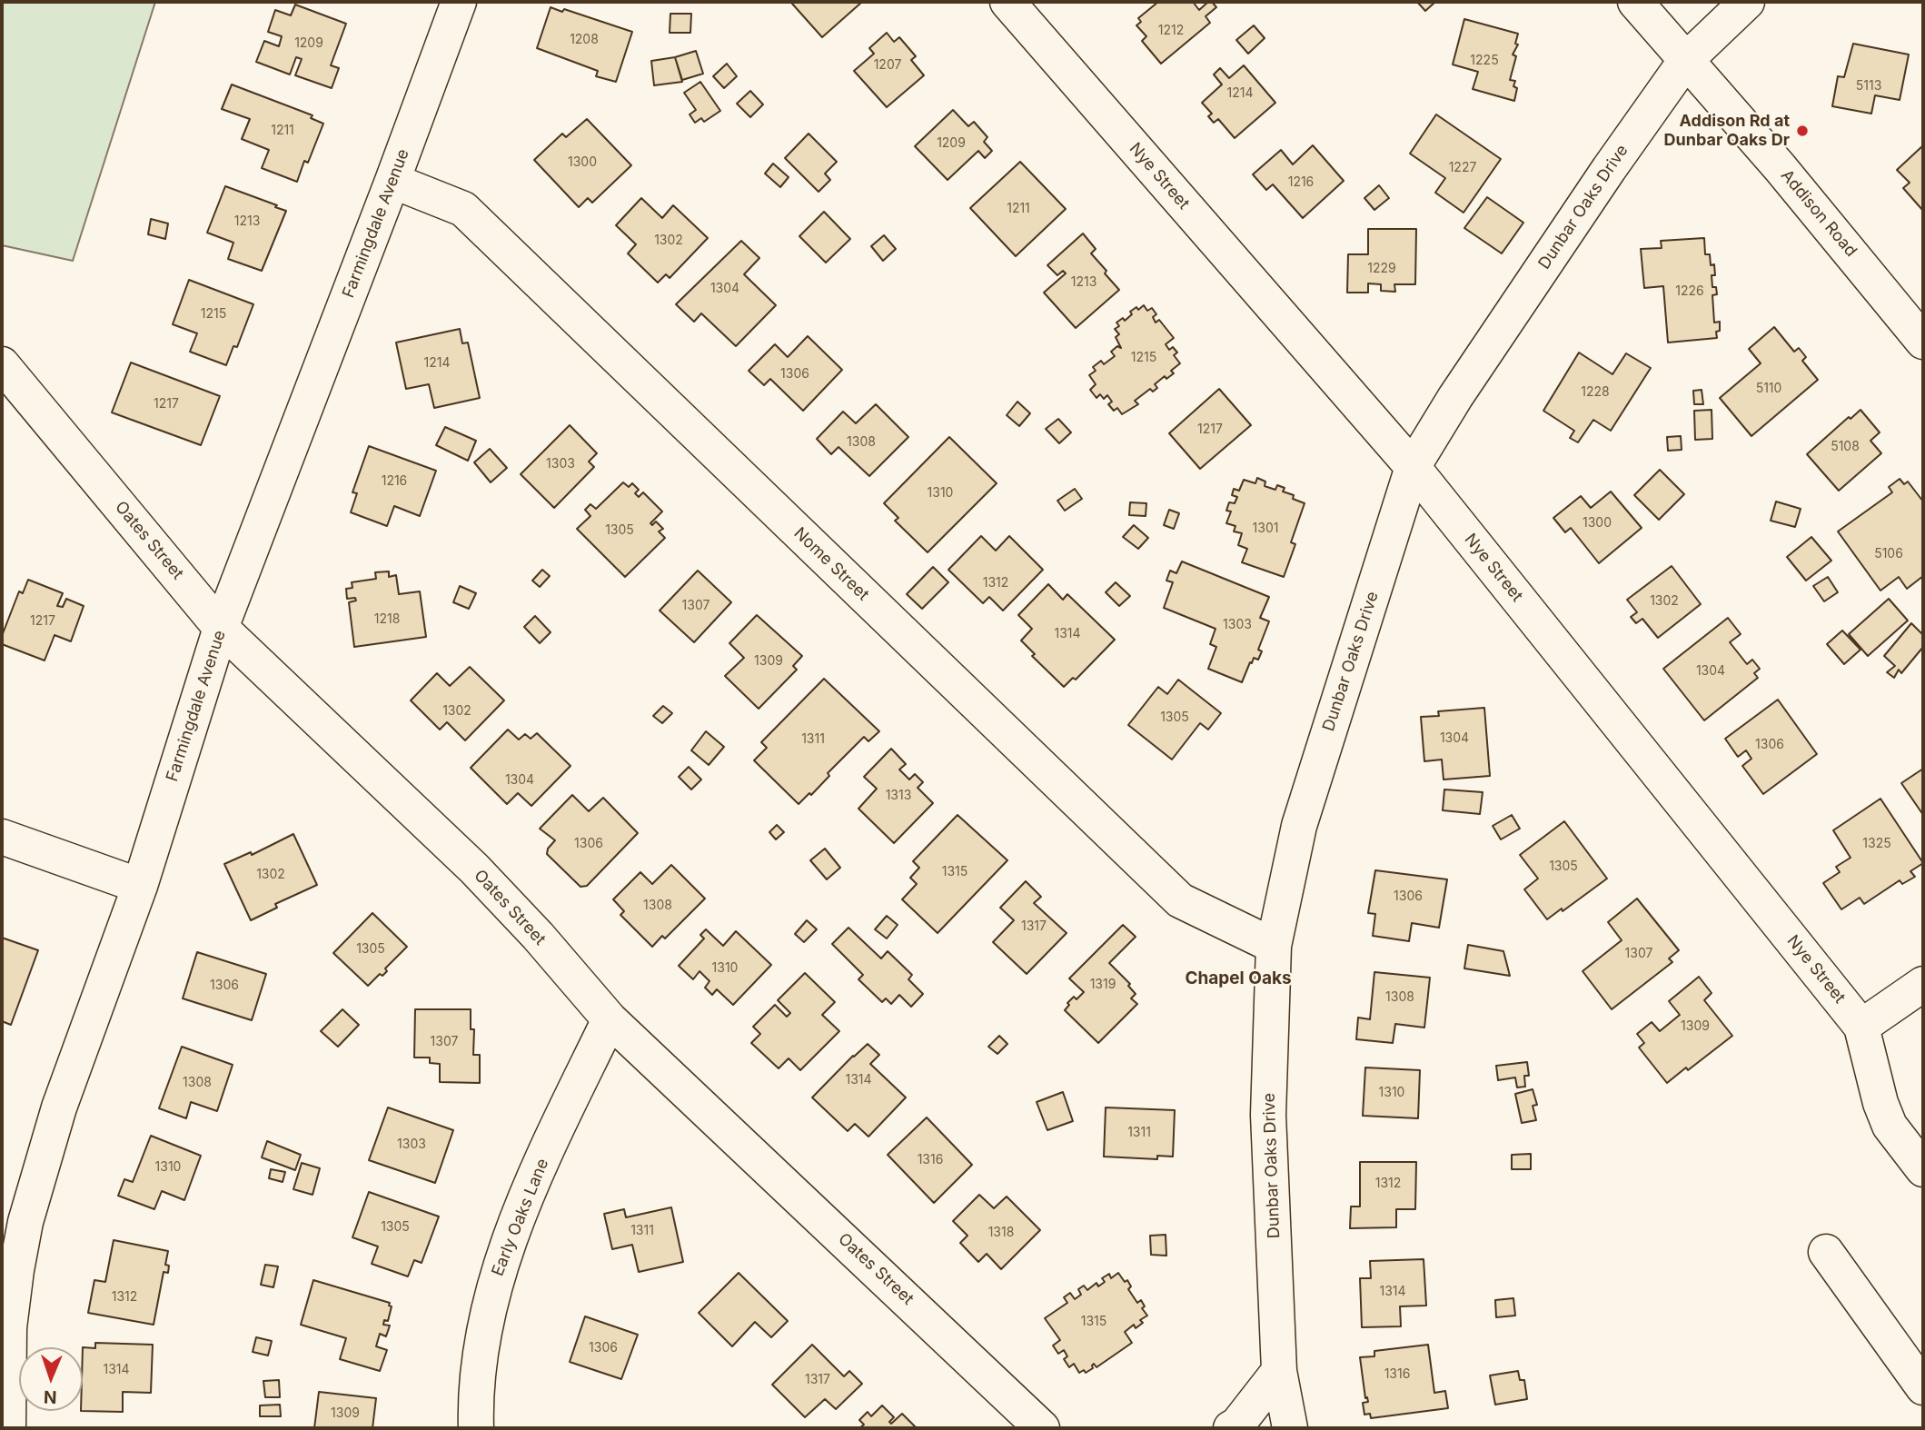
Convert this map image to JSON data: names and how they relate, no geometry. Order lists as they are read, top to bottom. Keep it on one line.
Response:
{"streets":{"street":["Nye Street","Dunbar Oaks Drive","Addison Road","Farmingdale Avenue","Oates Street","Nome Street","Early Oaks Lane"]},"crossings":[["Nye Street","Dunbar Oaks Drive"],["Dunbar Oaks Drive","Addison Road"],["Dunbar Oaks Drive","Nome Street"],["Farmingdale Avenue","Oates Street"],["Farmingdale Avenue","Nome Street"],["Oates Street","Early Oaks Lane"]],"districts":["Chapel Oaks"],"places":["Addison Rd at Dunbar Oaks Dr"],"house_numbers":["1212","1208","1209","1225","1207","5113","1214","1211","1209","1300","1227","1216","1211","1213","1302","1229","1213","1304","1226","1215","1215","1214","1306","5110","1228","1217","1217","1308","5108","1303","1216","1310","1300","1301","1305","5106","1312","1302","1307","1218","1217","1303","1314","1309","1304","1302","1305","1304","1311","1306","1304","1313","1306","1325","1305","1315","1302","1306","1308","1317","1305","1307","1310","1319","1306","1308","1309","1307","1314","1308","1310","1311","1303","1316","1310","1312","1305","1311","1318","1314","1312","1315","1306","1314","1316","1317","1309"],"north":"bottom"}
